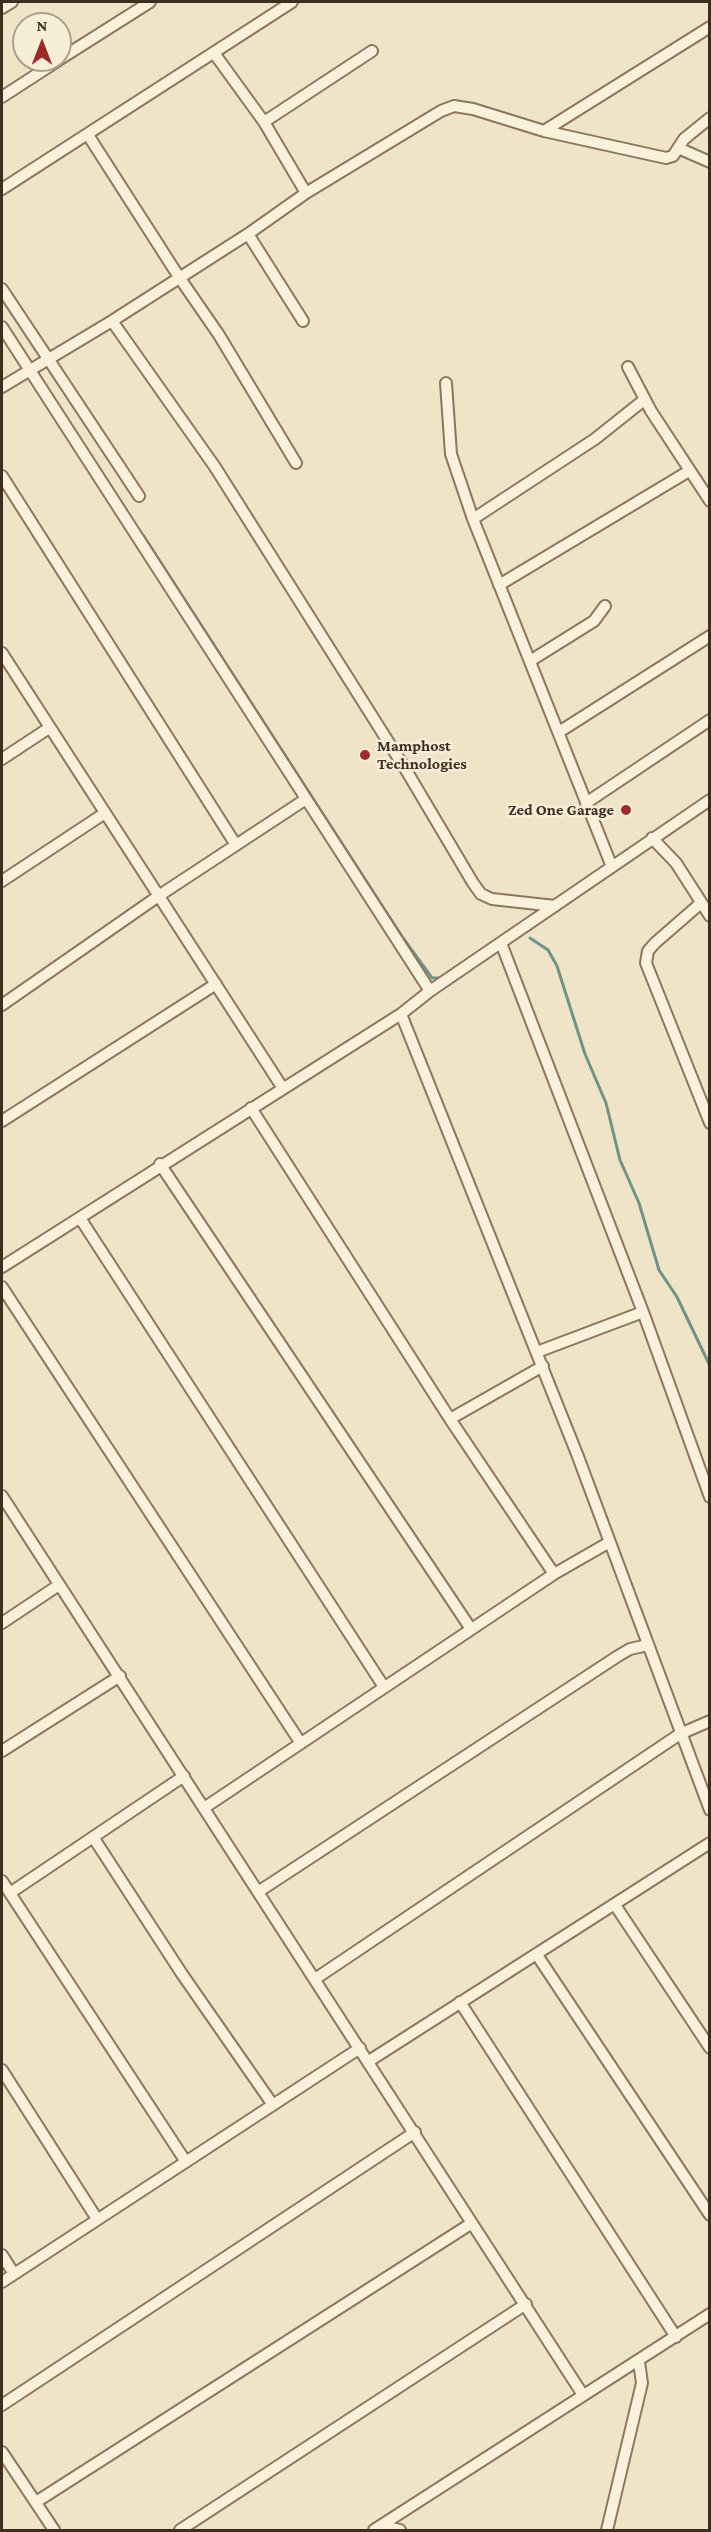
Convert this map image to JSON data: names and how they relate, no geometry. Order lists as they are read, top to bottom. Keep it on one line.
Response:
{"places":["Mamphost Technologies","Zed One Garage"],"north":"top"}
